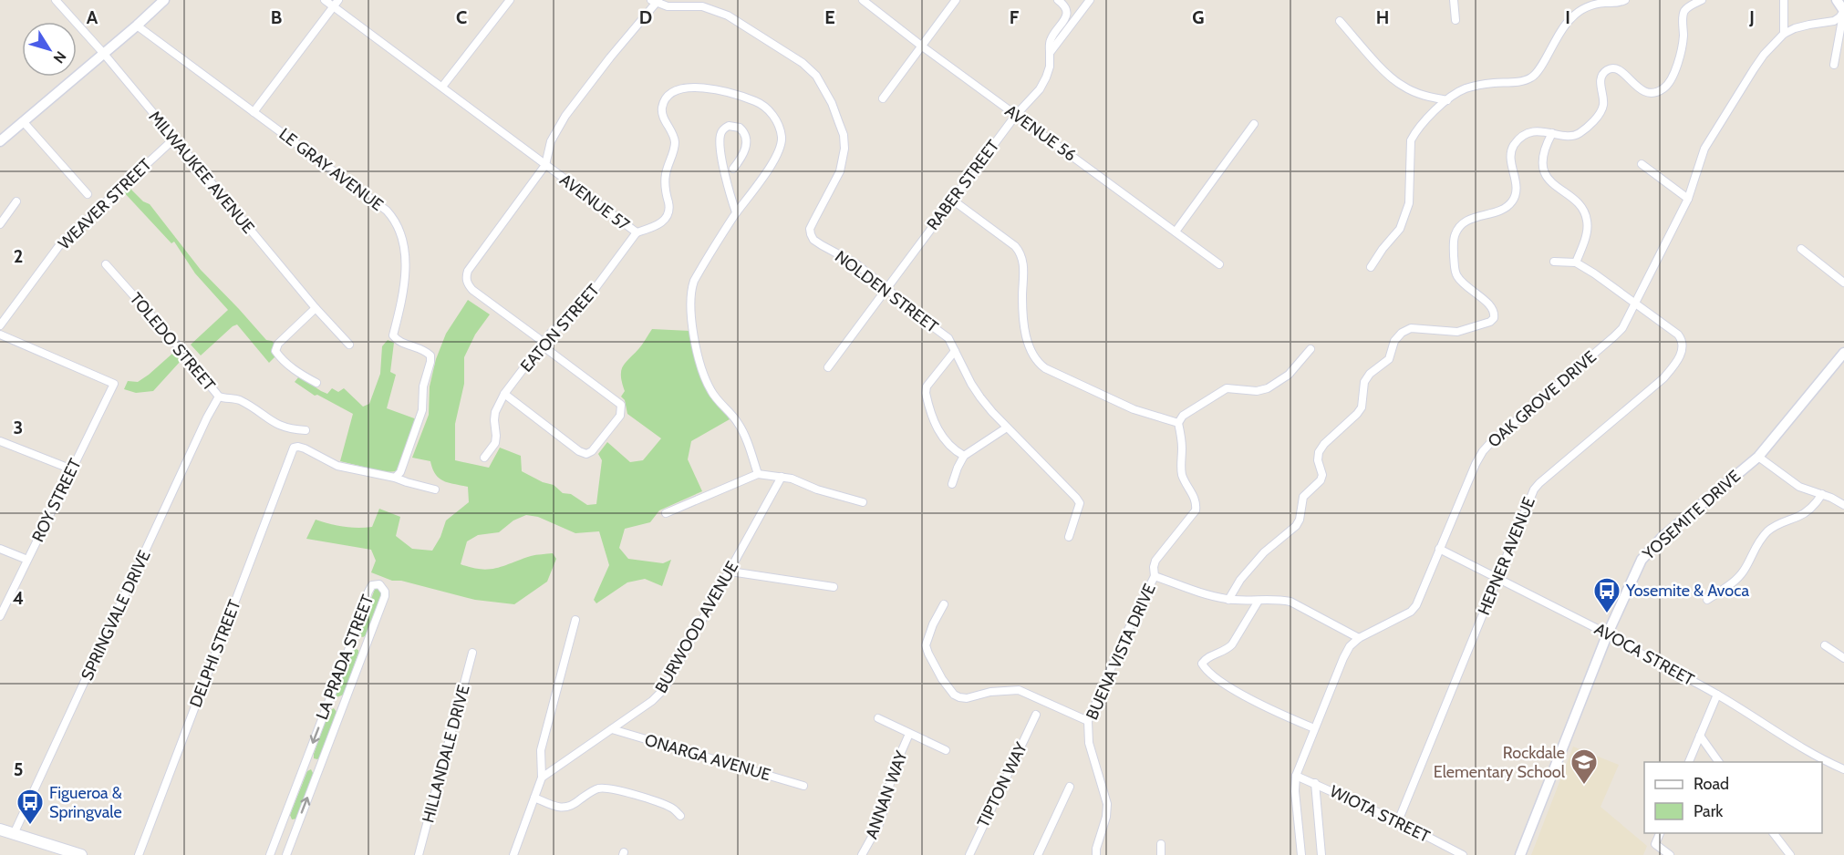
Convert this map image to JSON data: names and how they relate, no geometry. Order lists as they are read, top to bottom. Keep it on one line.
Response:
{"streets":{"street":["AVENUE 56","LE GRAY AVENUE","MILWAUKEE AVENUE","RABER STREET","AVENUE 57","WEAVER STREET","NOLDEN STREET","EATON STREET","TOLEDO STREET","OAK GROVE DRIVE","ROY STREET","YOSEMITE DRIVE","HEPNER AVENUE","SPRINGVALE DRIVE","BURWOOD AVENUE","BUENA VISTA DRIVE","DELPHI STREET","AVOCA STREET","LA PRADA STREET","HILLANDALE DRIVE","ONARGA AVENUE","TIPTON WAY","ANNAN WAY","WIOTA STREET"]},"crossings":[["AVENUE 56","RABER STREET"],["LE GRAY AVENUE","DELPHI STREET"],["MILWAUKEE AVENUE","WEAVER STREET"],["RABER STREET","NOLDEN STREET"],["AVENUE 57","EATON STREET"],["TOLEDO STREET","SPRINGVALE DRIVE"],["OAK GROVE DRIVE","HEPNER AVENUE"],["OAK GROVE DRIVE","AVOCA STREET"],["OAK GROVE DRIVE","WIOTA STREET"],["YOSEMITE DRIVE","AVOCA STREET"],["HEPNER AVENUE","AVOCA STREET"],["HEPNER AVENUE","WIOTA STREET"],["BURWOOD AVENUE","ONARGA AVENUE"]],"places":{"bus stop":["Yosemite & Avoca","Figueroa & Springvale"],"school or university":["Rockdale Elementary School"]},"legend":["Road","Park"],"north":"bottom right","grid":{"columns":["A","B","C","D","E","F","G","H","I","J"],"rows":["2","3","4","5"]}}
